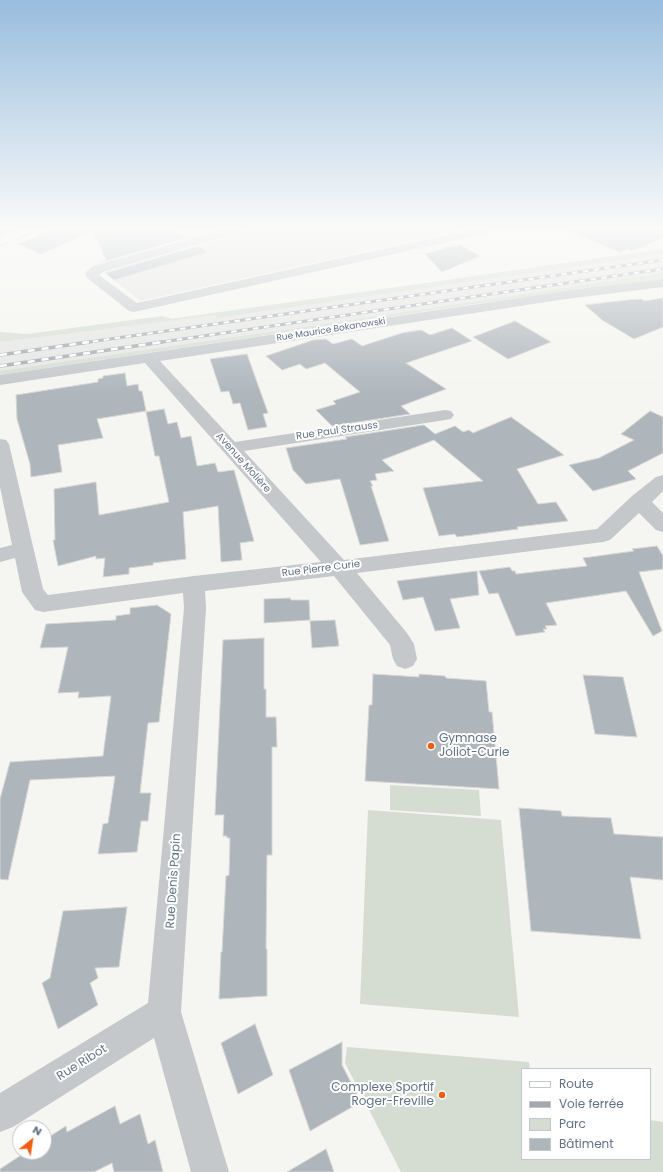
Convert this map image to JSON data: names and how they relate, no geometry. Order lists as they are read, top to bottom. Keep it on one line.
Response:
{"streets":{"street":["Rue Maurice Bokanowski","Rue Paul Strauss","Avenue Molière","Rue Pierre Curie","Rue Denis Papin","Rue Ribot"]},"crossings":[["Rue Maurice Bokanowski","Avenue Molière"],["Rue Paul Strauss","Avenue Molière"],["Avenue Molière","Rue Pierre Curie"],["Rue Pierre Curie","Rue Denis Papin"],["Rue Denis Papin","Rue Ribot"]],"places":["Gymnase Joliot-Curie","Complexe Sportif Roger-Freville"],"legend":["Route","Voie ferrée","Parc","Bâtiment"],"north":"top right"}
